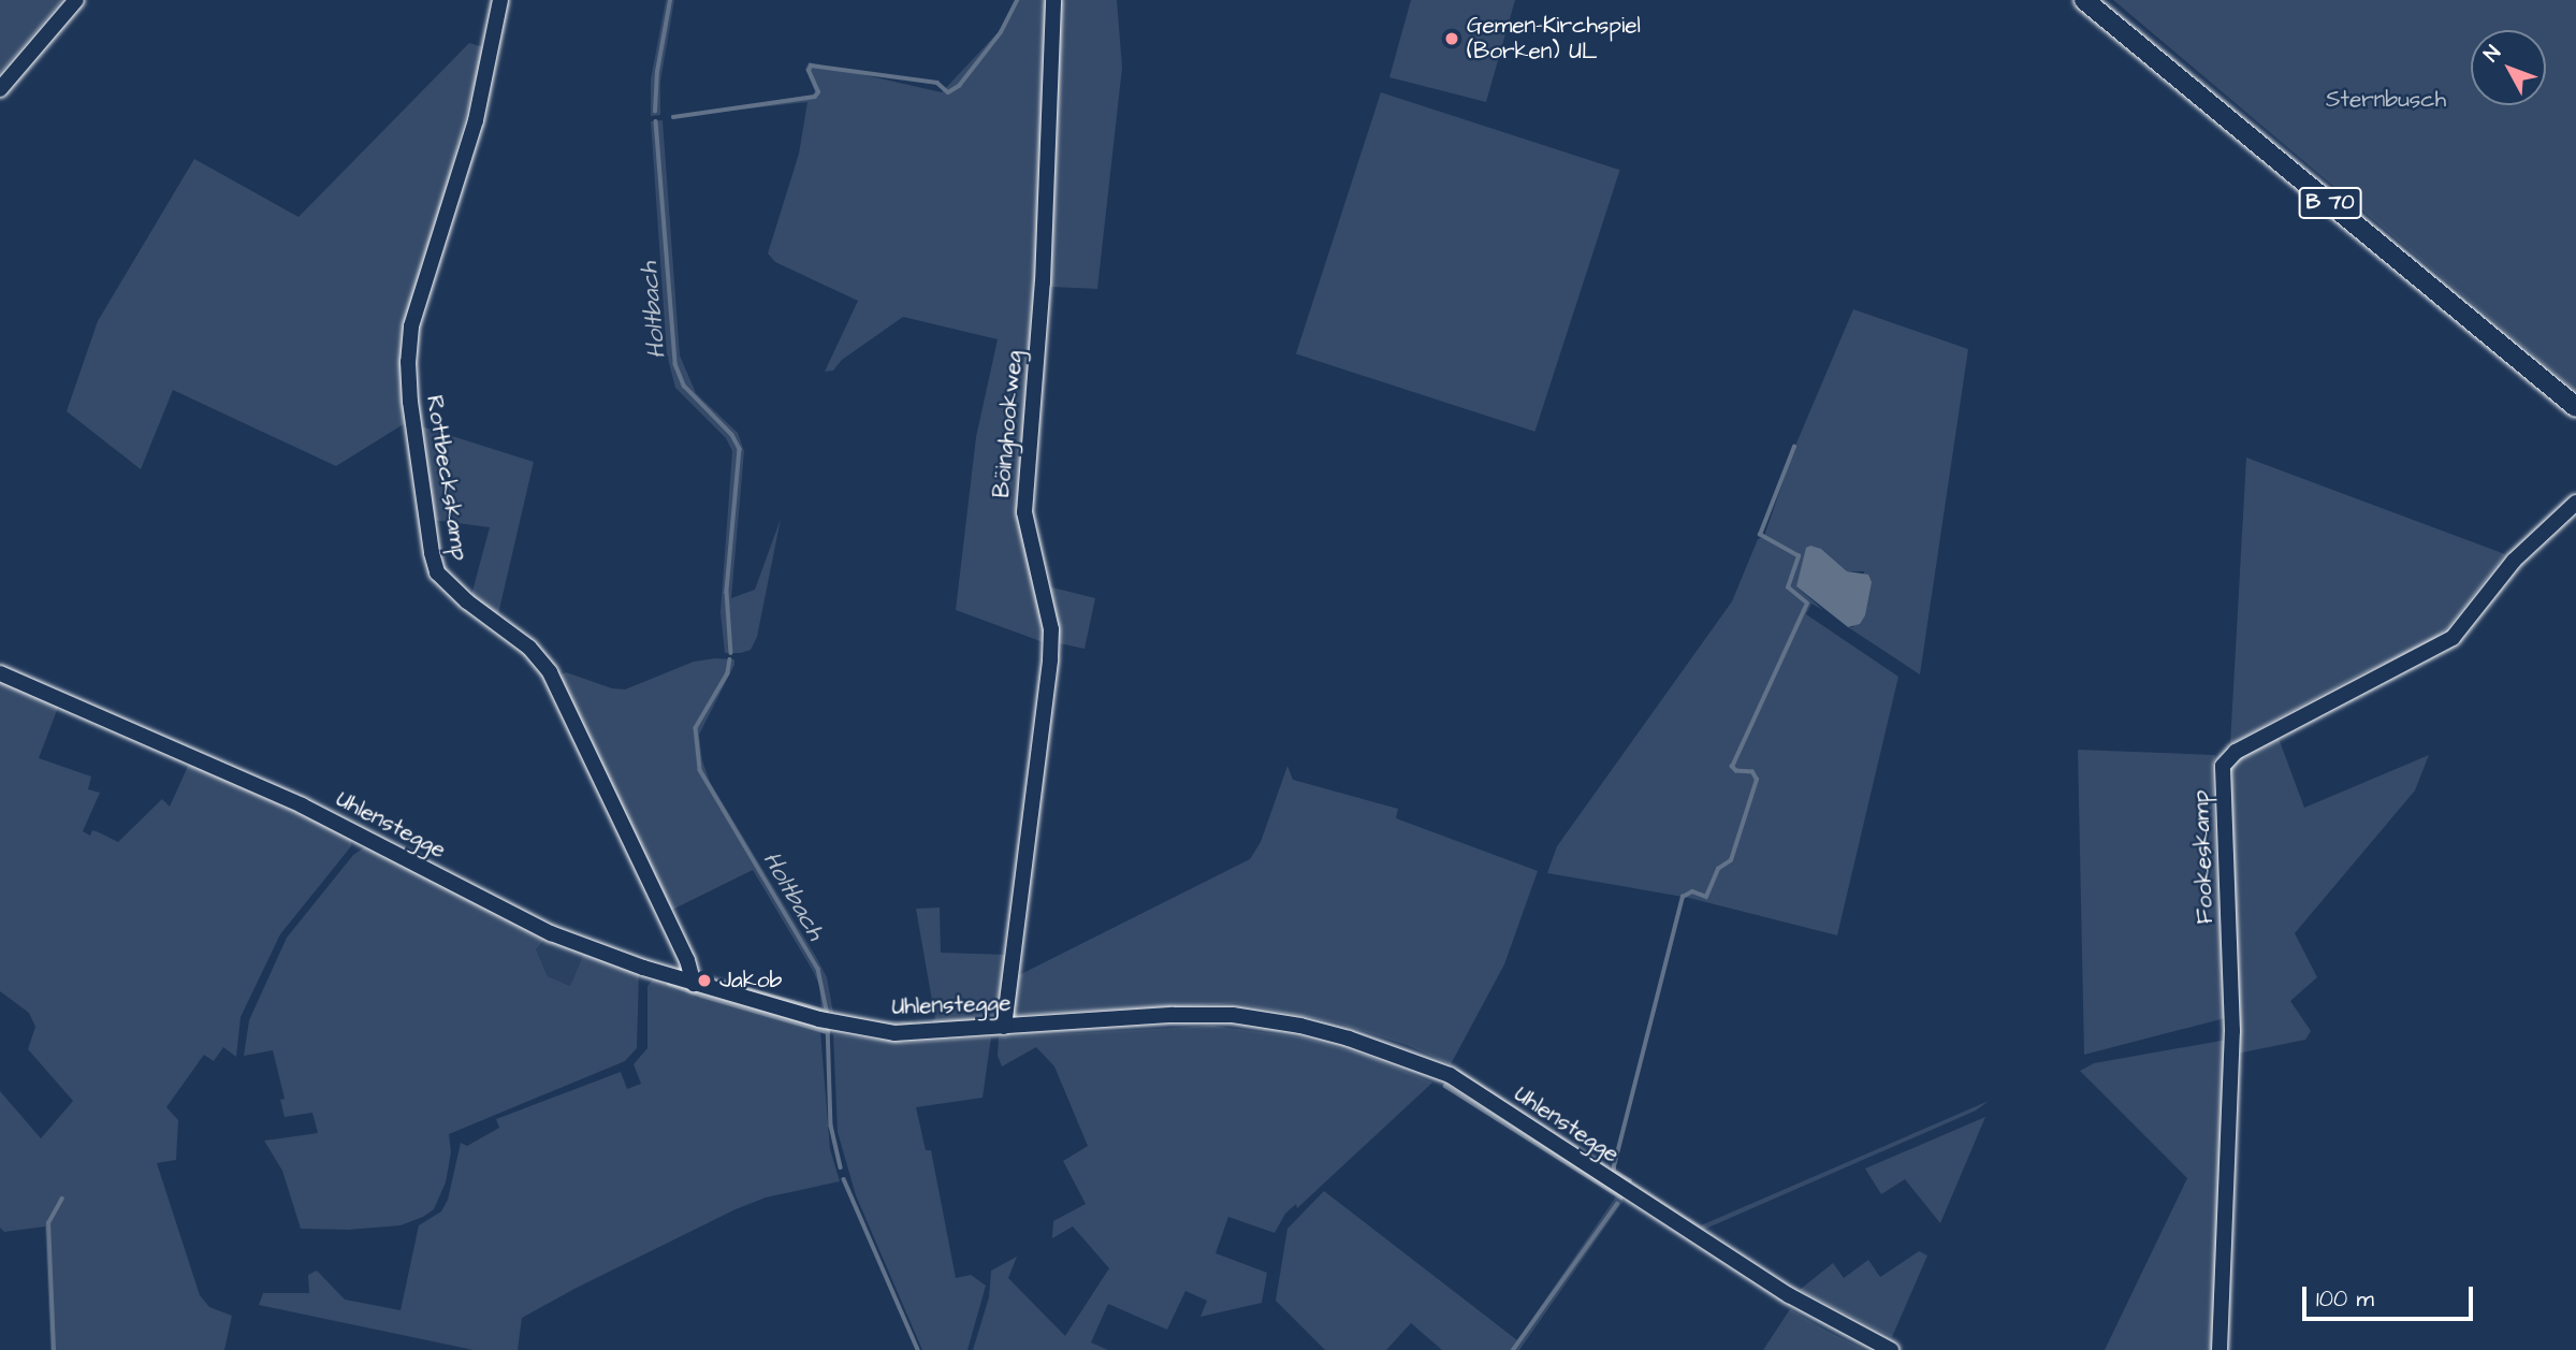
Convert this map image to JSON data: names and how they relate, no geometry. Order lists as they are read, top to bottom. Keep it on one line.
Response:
{"streets":{"main road":["B 70"],"street":["Böinghookweg","Rottbeckskamp","Uhlenstegge","Fookeskamp"]},"crossings":[["Böinghookweg","Uhlenstegge"],["Rottbeckskamp","Uhlenstegge"]],"water":["Holtbach"],"parks":["Sternbusch"],"places":["Gemen-Kirchspiel (Borken) UL","Jakob"],"scale_bar":"100 m","north":"top left"}
